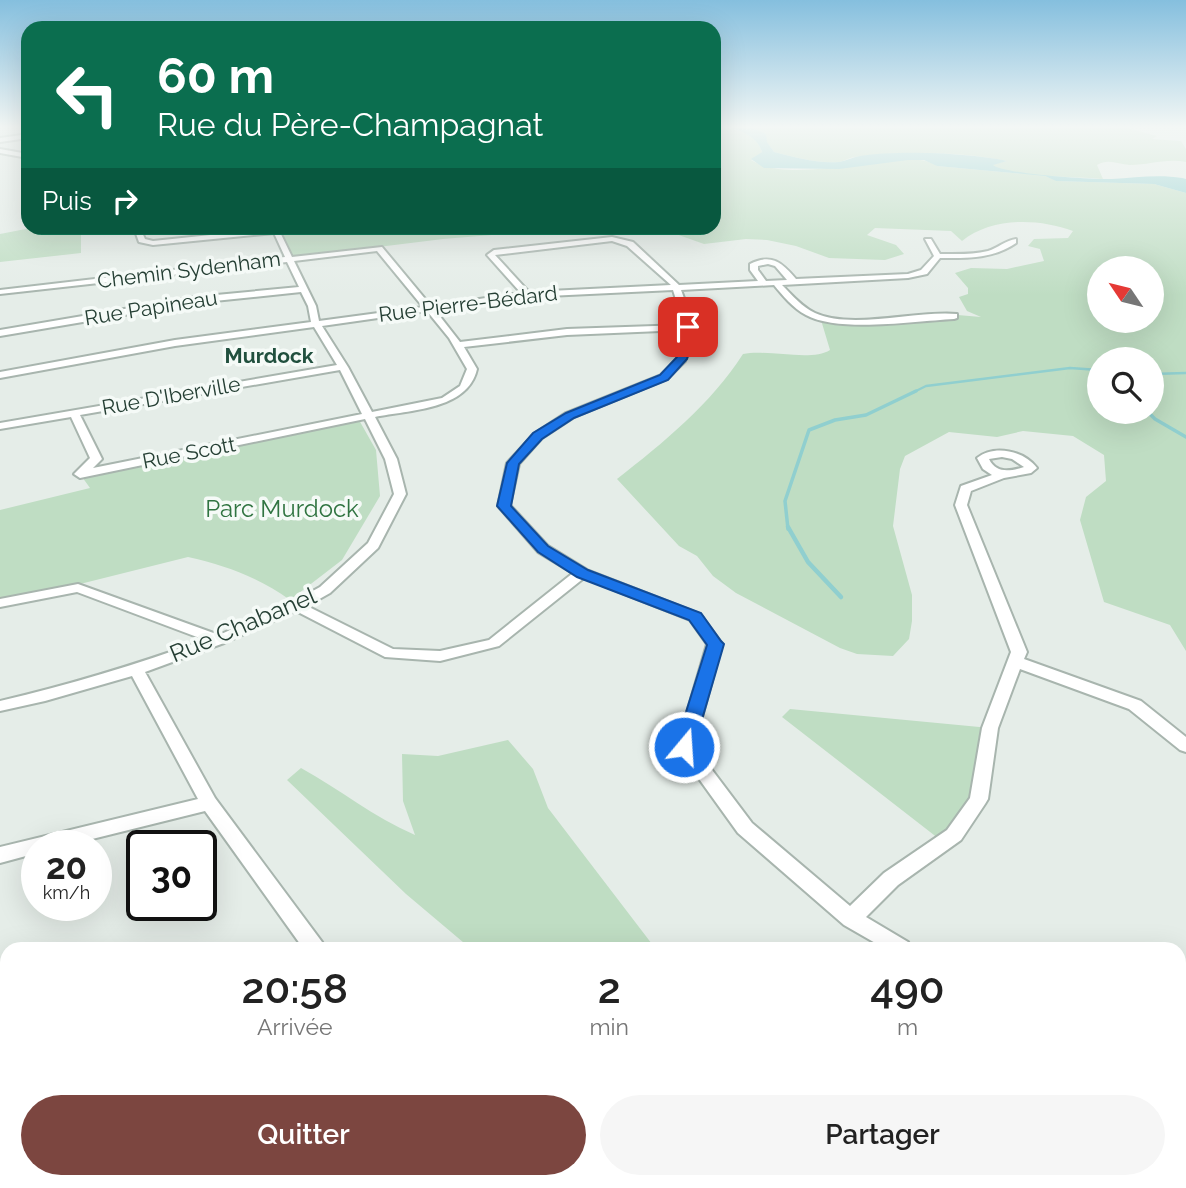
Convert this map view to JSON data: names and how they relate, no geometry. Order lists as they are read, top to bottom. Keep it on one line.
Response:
{"streets":{"street":["Chemin Sydenham","Rue Pierre-Bédard","Rue Papineau","Rue D'Iberville","Rue Scott","Rue Chabanel"]},"crossings":[["Chemin Sydenham","Rue Pierre-Bédard"],["Chemin Sydenham","Rue Chabanel"],["Rue Pierre-Bédard","Rue Chabanel"],["Rue Papineau","Rue Chabanel"],["Rue D'Iberville","Rue Scott"],["Rue D'Iberville","Rue Chabanel"],["Rue Scott","Rue Chabanel"]],"districts":["Murdock"],"parks":["Parc Murdock"],"north":"top left","page":{"turn":["60 m","Rue du Père-Champagnat"],"then":"Puis","speed":"20 km/h","limit":"30","eta":["20:58","Arrivée","2","min","490","m"],"buttons":["Quitter","Partager"]}}
